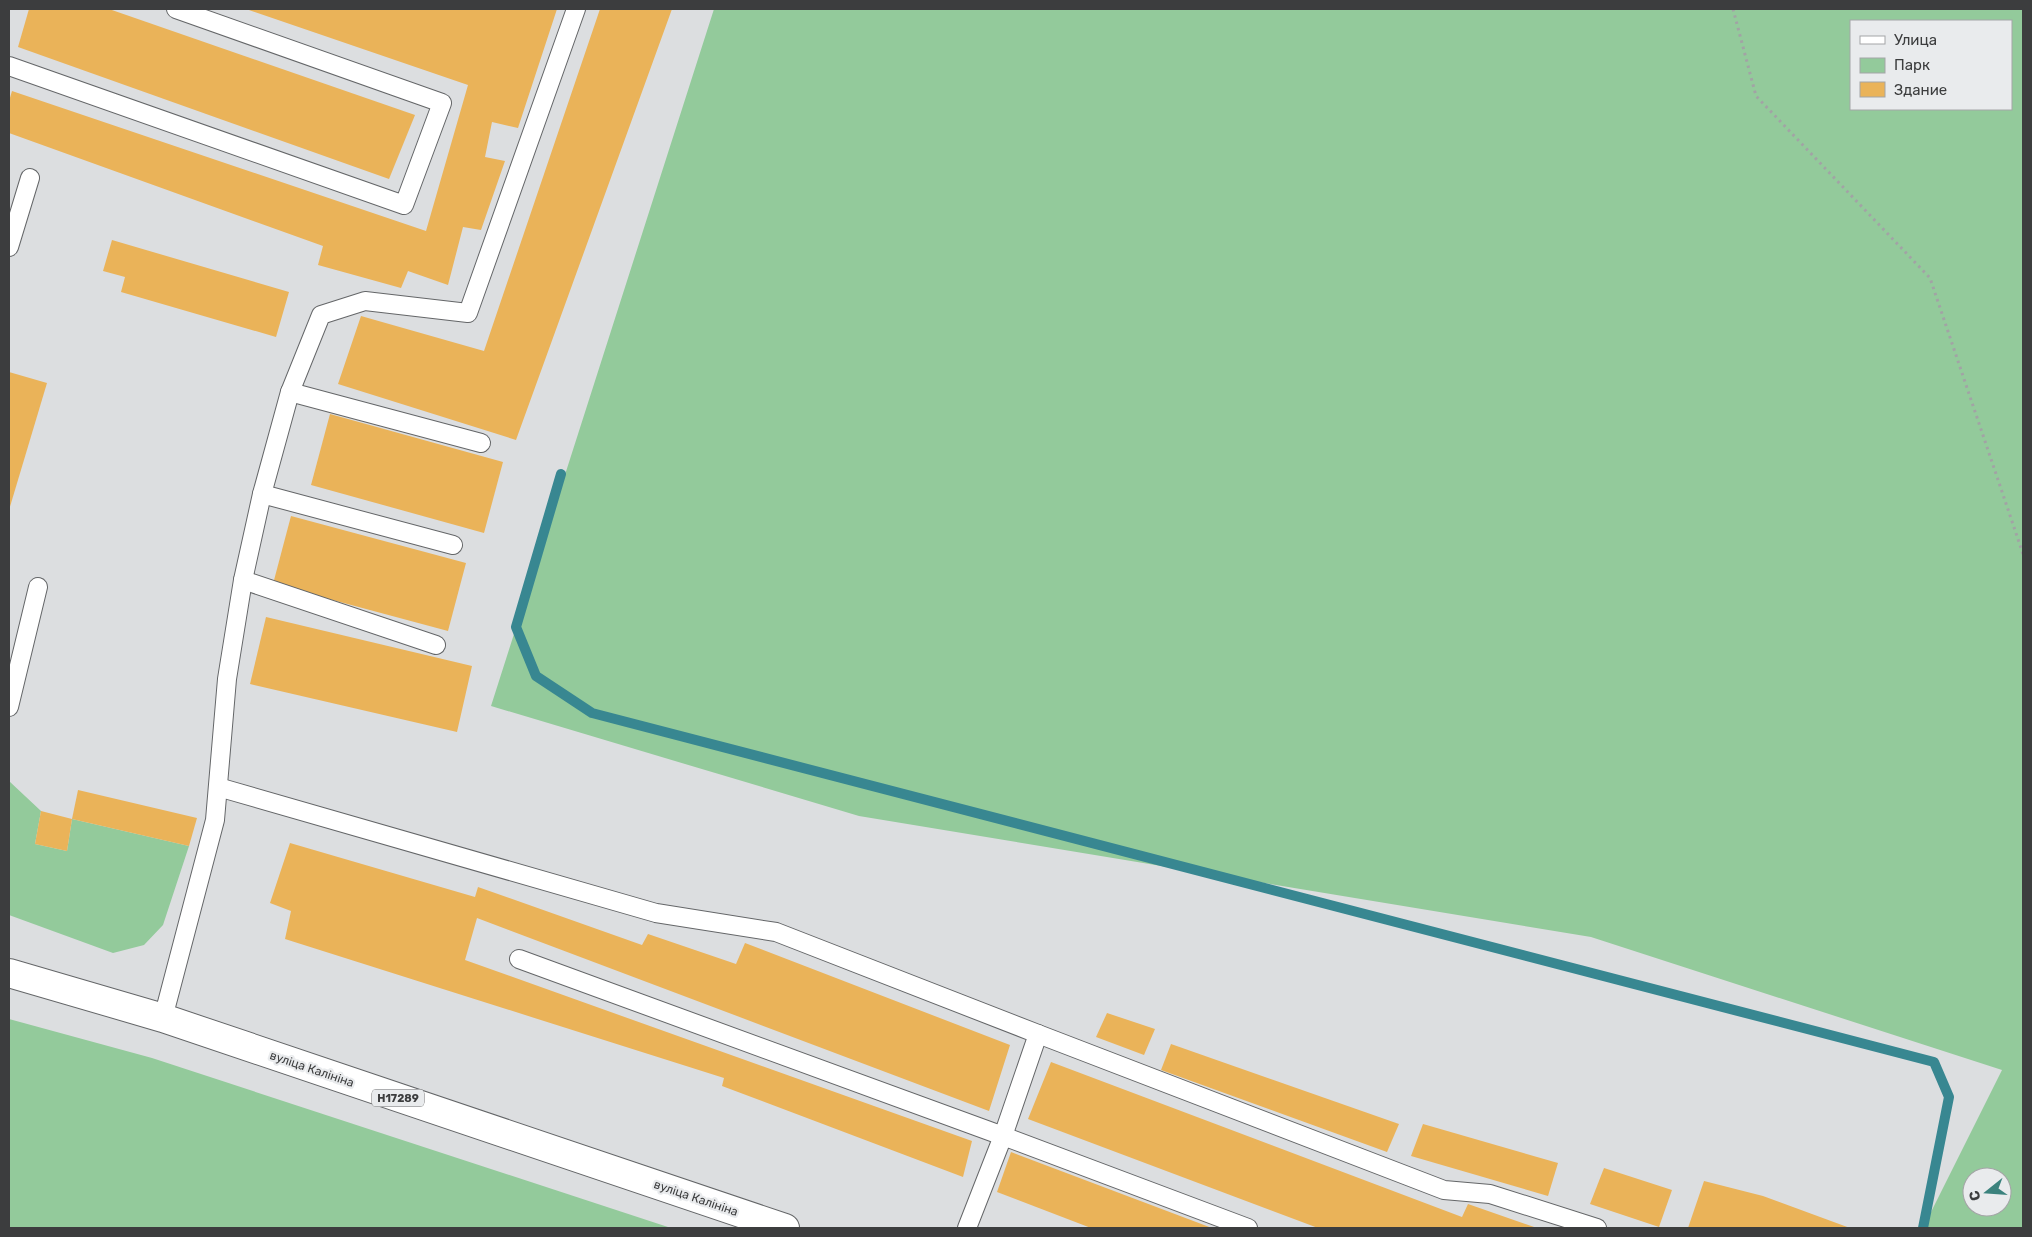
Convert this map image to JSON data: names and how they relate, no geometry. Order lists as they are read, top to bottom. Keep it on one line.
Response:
{"streets":{"main road":["вуліца Калініна","Н17289"]},"legend":["Улица","Парк","Здание"],"north":"left"}
